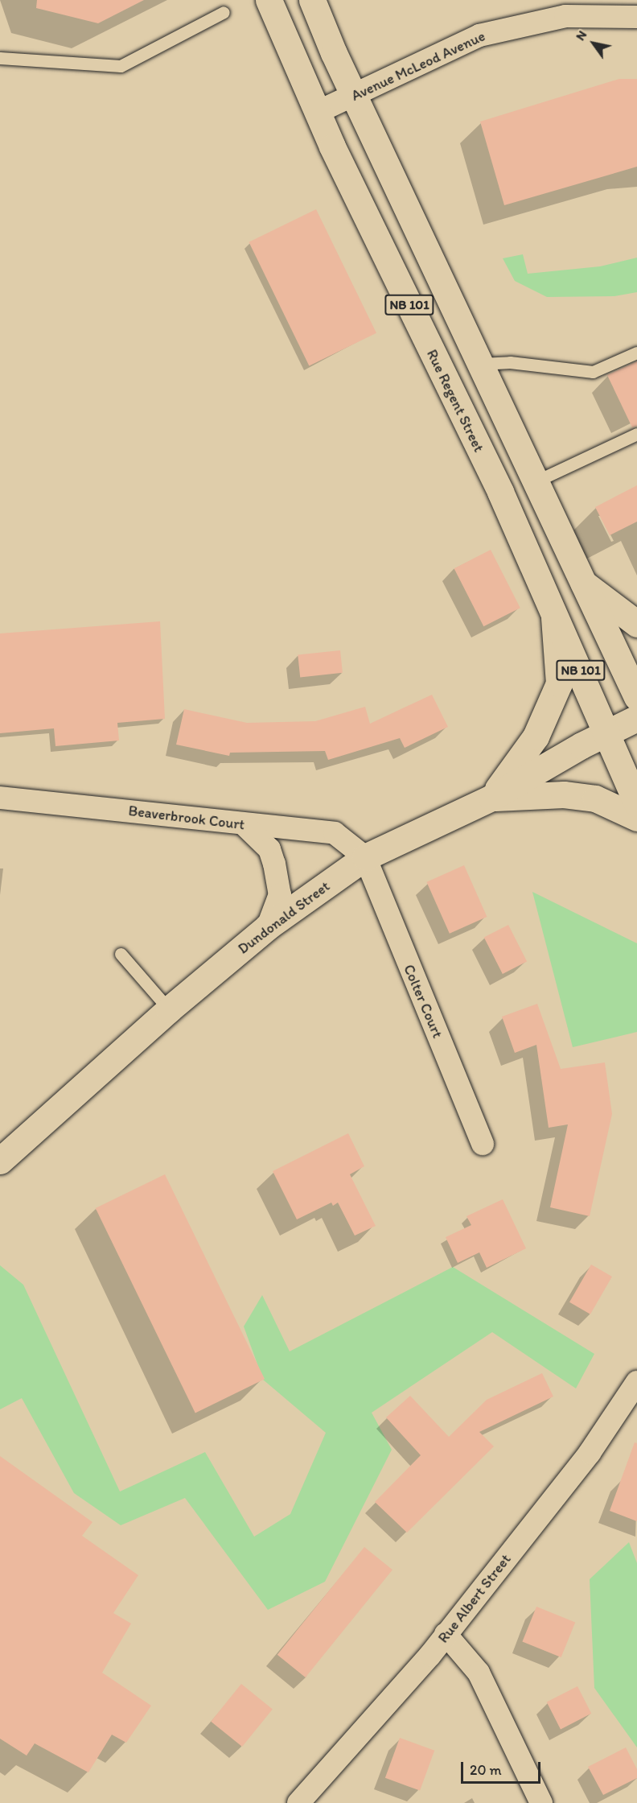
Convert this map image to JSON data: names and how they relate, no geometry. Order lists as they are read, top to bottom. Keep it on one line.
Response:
{"streets":{"main road":["NB 101","Rue Regent Street","Dundonald Street"],"street":["Avenue McLeod Avenue","Beaverbrook Court","Colter Court","Rue Albert Street"]},"crossings":[["Avenue McLeod Avenue","NB 101"],["Avenue McLeod Avenue","Rue Regent Street"],["Rue Regent Street","Dundonald Street"],["Beaverbrook Court","Dundonald Street"],["Beaverbrook Court","Colter Court"],["Dundonald Street","Colter Court"]],"scale_bar":"20 m","north":"top left"}
